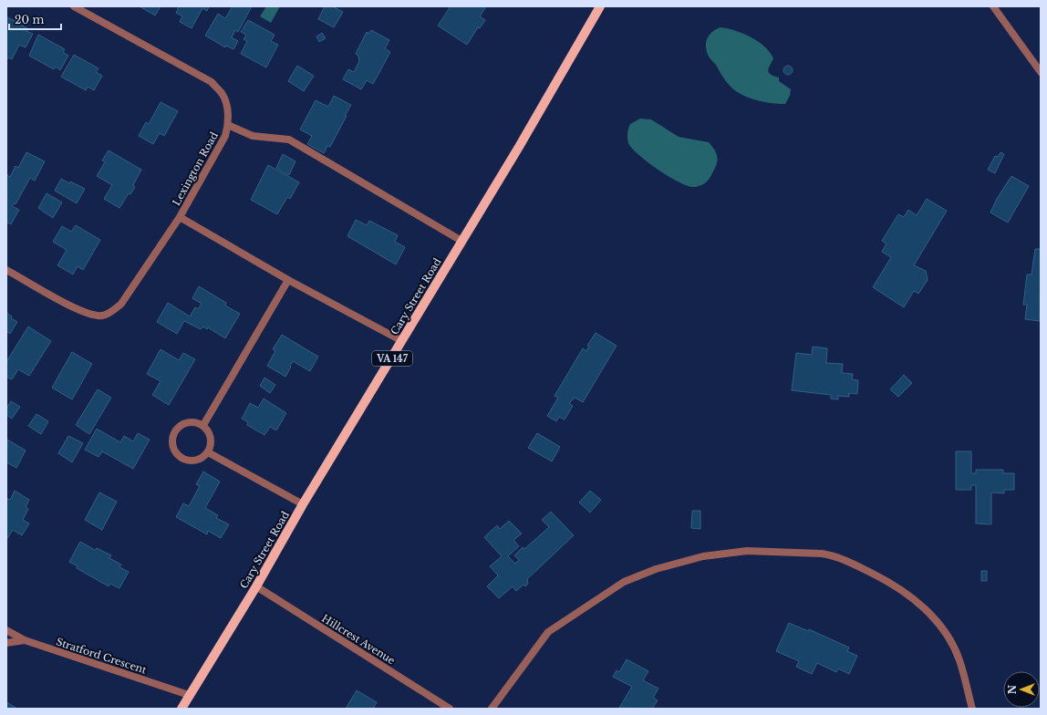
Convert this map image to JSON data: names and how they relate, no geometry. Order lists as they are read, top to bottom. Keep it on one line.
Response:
{"streets":{"main road":["Cary Street Road","VA 147"],"street":["Lexington Road","Hillcrest Avenue","Stratford Crescent"]},"crossings":[["Lexington Road","Cary Street Road"],["Cary Street Road","Hillcrest Avenue"],["Cary Street Road","Stratford Crescent"]],"scale_bar":"20 m","north":"left"}
